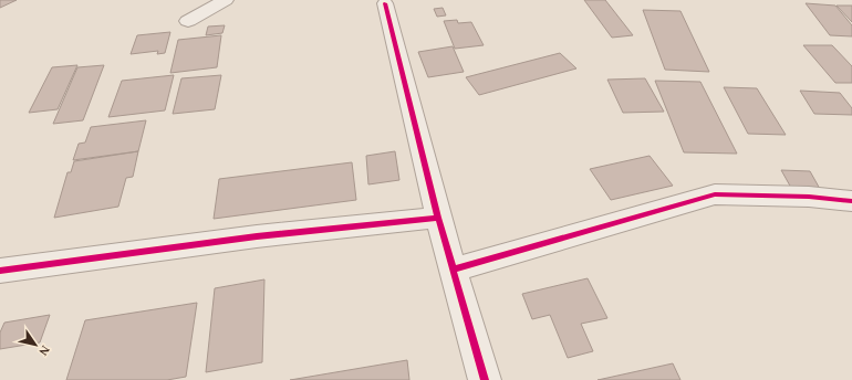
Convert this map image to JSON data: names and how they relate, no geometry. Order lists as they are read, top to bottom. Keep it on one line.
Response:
{"north":"bottom right"}
